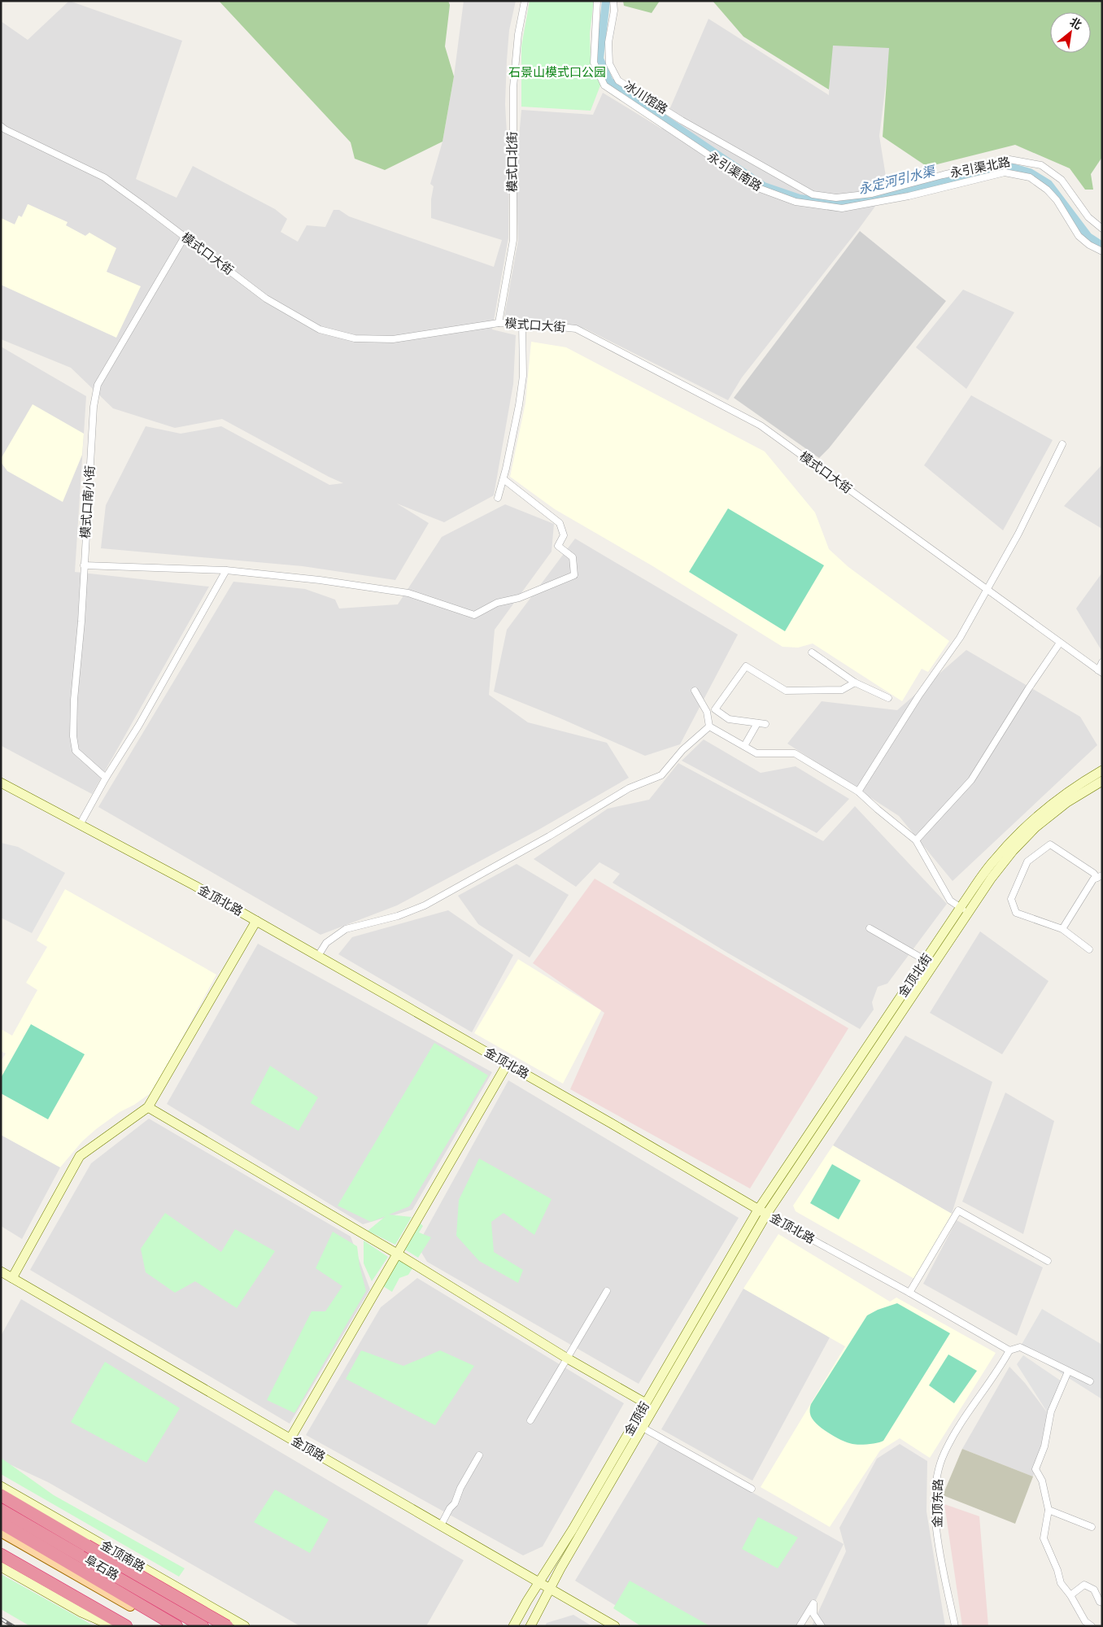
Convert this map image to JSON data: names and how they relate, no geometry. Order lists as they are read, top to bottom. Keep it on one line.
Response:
{"streets":{"highway":["阜石路"],"main road":["金顶南路"],"street":["冰川馆路","模式口北街","永引渠北路","永引渠南路","模式口大街","模式口南小街","金顶北路","金顶北街","金顶街","金顶路","金顶东路"]},"crossings":[["冰川馆路","永引渠北路"],["模式口北街","模式口大街"],["模式口大街","模式口南小街"],["金顶北路","金顶北街"],["金顶北路","金顶街"],["金顶北路","金顶东路"],["金顶北街","金顶街"],["金顶街","金顶路"],["金顶南路","阜石路"]],"water":["永定河引水渠"],"parks":["石景山模式口公园"],"north":"top right"}
